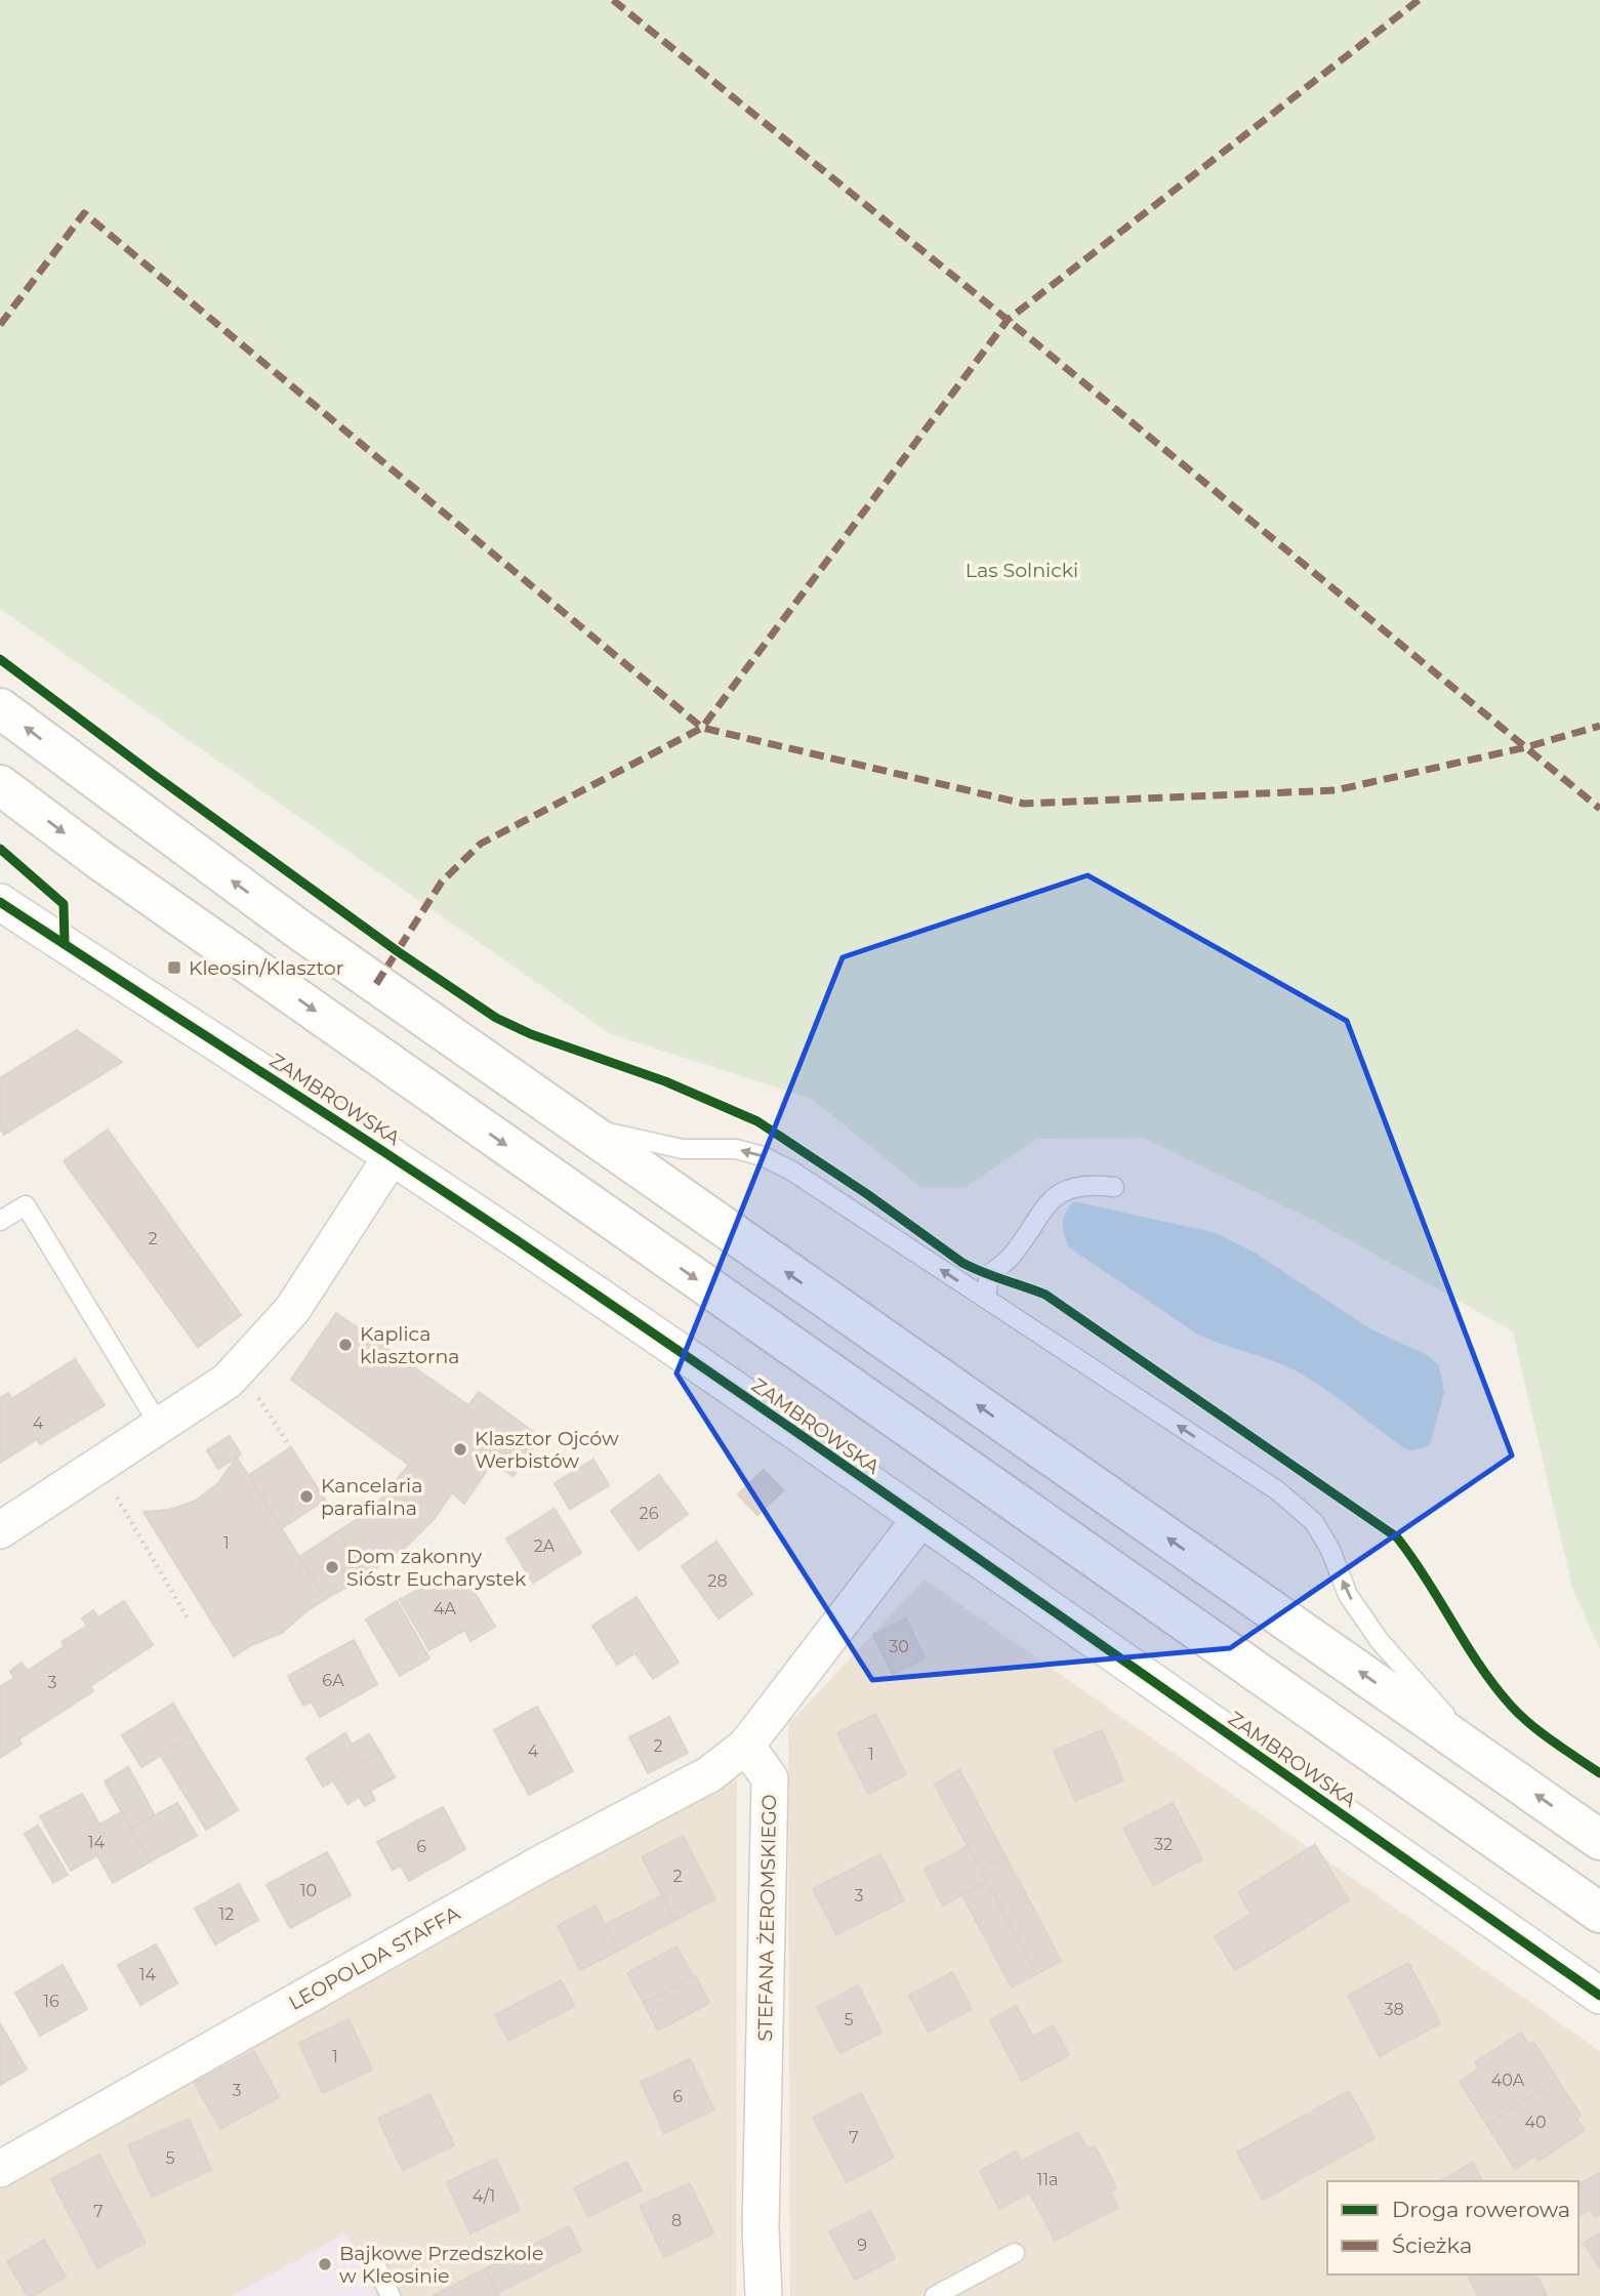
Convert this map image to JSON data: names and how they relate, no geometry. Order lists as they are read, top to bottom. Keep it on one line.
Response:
{"streets":{"street":["ZAMBROWSKA","STEFANA ŻEROMSKIEGO","LEOPOLDA STAFFA"]},"crossings":[["STEFANA ŻEROMSKIEGO","LEOPOLDA STAFFA"]],"parks":["Las Solnicki"],"places":{"transit":["Kleosin/Klasztor"],"other":["Kaplica klasztorna","Klasztor Ojców Werbistów","Kancelaria parafialna","Dom zakonny Sióstr Eucharystek","Bajkowe Przedszkole w Kleosinie"]},"house_numbers":["2","4","26","1","2A","28","4A","30","6A","3","2","4","1","14","32","6","2","10","3","12","14","16","38","5","1","40A","3","6","40","7","5","11a","4/1","7","8","9"],"legend":["Droga rowerowa","Ścieżka"]}
